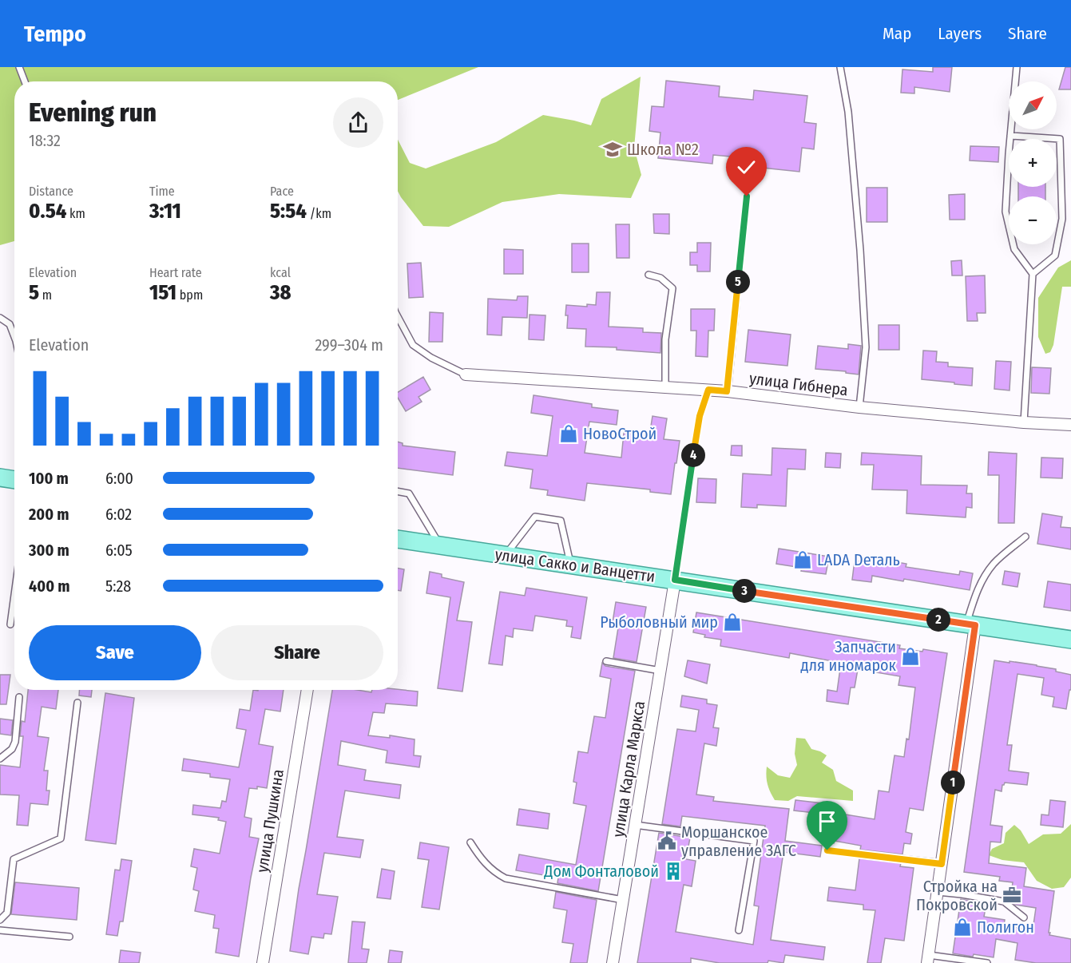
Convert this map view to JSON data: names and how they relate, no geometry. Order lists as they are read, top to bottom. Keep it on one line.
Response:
{"streets":{"main road":["улица Сакко и Ванцетти"],"street":["улица Гибнера","улица Карла Маркса","улица Пушкина"]},"crossings":[["улица Сакко и Ванцетти","улица Карла Маркса"]],"places":{"school or university":["Школа №2"],"shop":["НовоСтрой","LADA Dеталь","Рыболовный мир","Запчасти для иномарок","Полигон"],"public building":["Моршанское управление ЗАГС"],"building":["Дом Фонталовой"],"office":["Стройка на Покровской"]},"north":"top right","page":{"header":"Tempo","nav":["Map","Layers","Share"],"map_buttons":["+","−"],"heading":["Evening run","18:32"],"stats":[["Distance","0.54 km"],["Time","3:11"],["Pace","5:54 /km"],["Elevation","5 m"],["Heart rate","151 bpm"],["kcal","38"]],"pins":["5","4","3","2","1"],"chart":["Elevation","299–304 m"],"list":[{"name":"100 m","note":"6:00"},{"name":"200 m","note":"6:02"},{"name":"300 m","note":"6:05"},{"name":"400 m","note":"5:28"}],"buttons":["Save","Share"]}}
